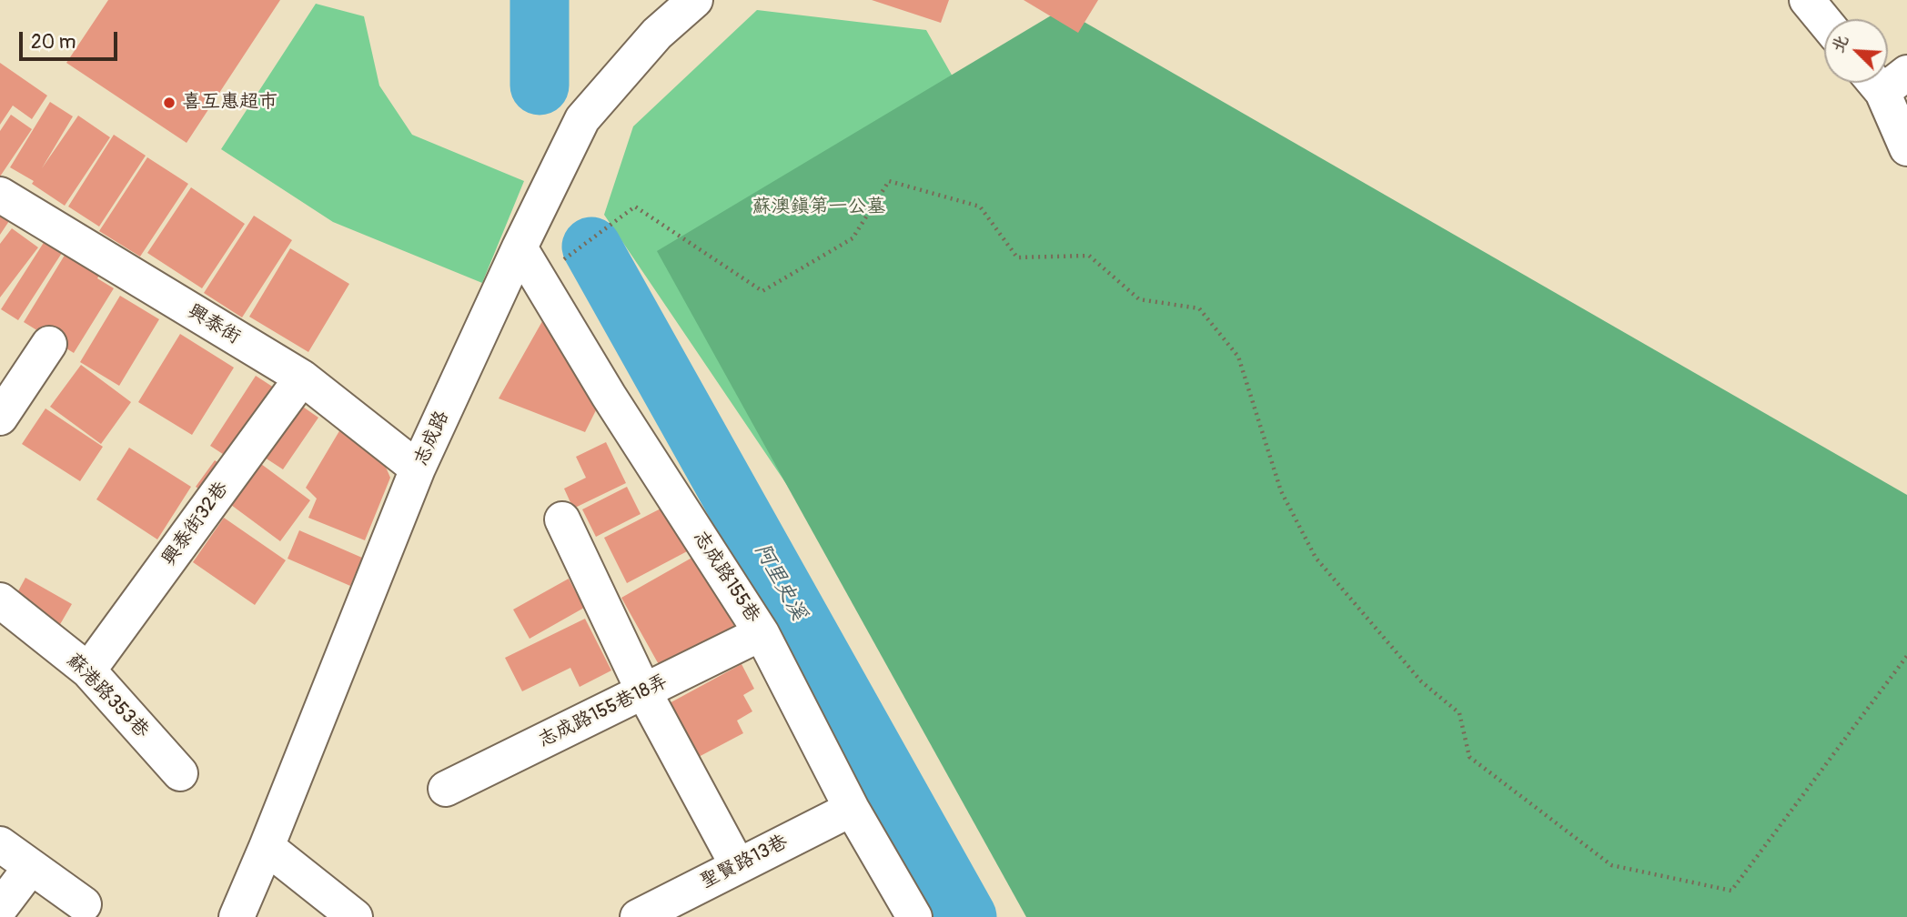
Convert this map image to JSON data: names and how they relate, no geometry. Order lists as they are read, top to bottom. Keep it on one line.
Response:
{"streets":{"street":["興泰街","志成路","興泰街32巷","志成路155巷","蘇港路353巷","志成路155巷18弄","聖賢路13巷"]},"crossings":[["興泰街","志成路"],["興泰街","興泰街32巷"],["志成路","志成路155巷"],["興泰街32巷","蘇港路353巷"],["志成路155巷","志成路155巷18弄"],["志成路155巷","聖賢路13巷"]],"water":["阿里史溪"],"parks":["蘇澳鎮第一公墓"],"places":["喜互惠超市"],"scale_bar":"20 m","north":"top left"}
